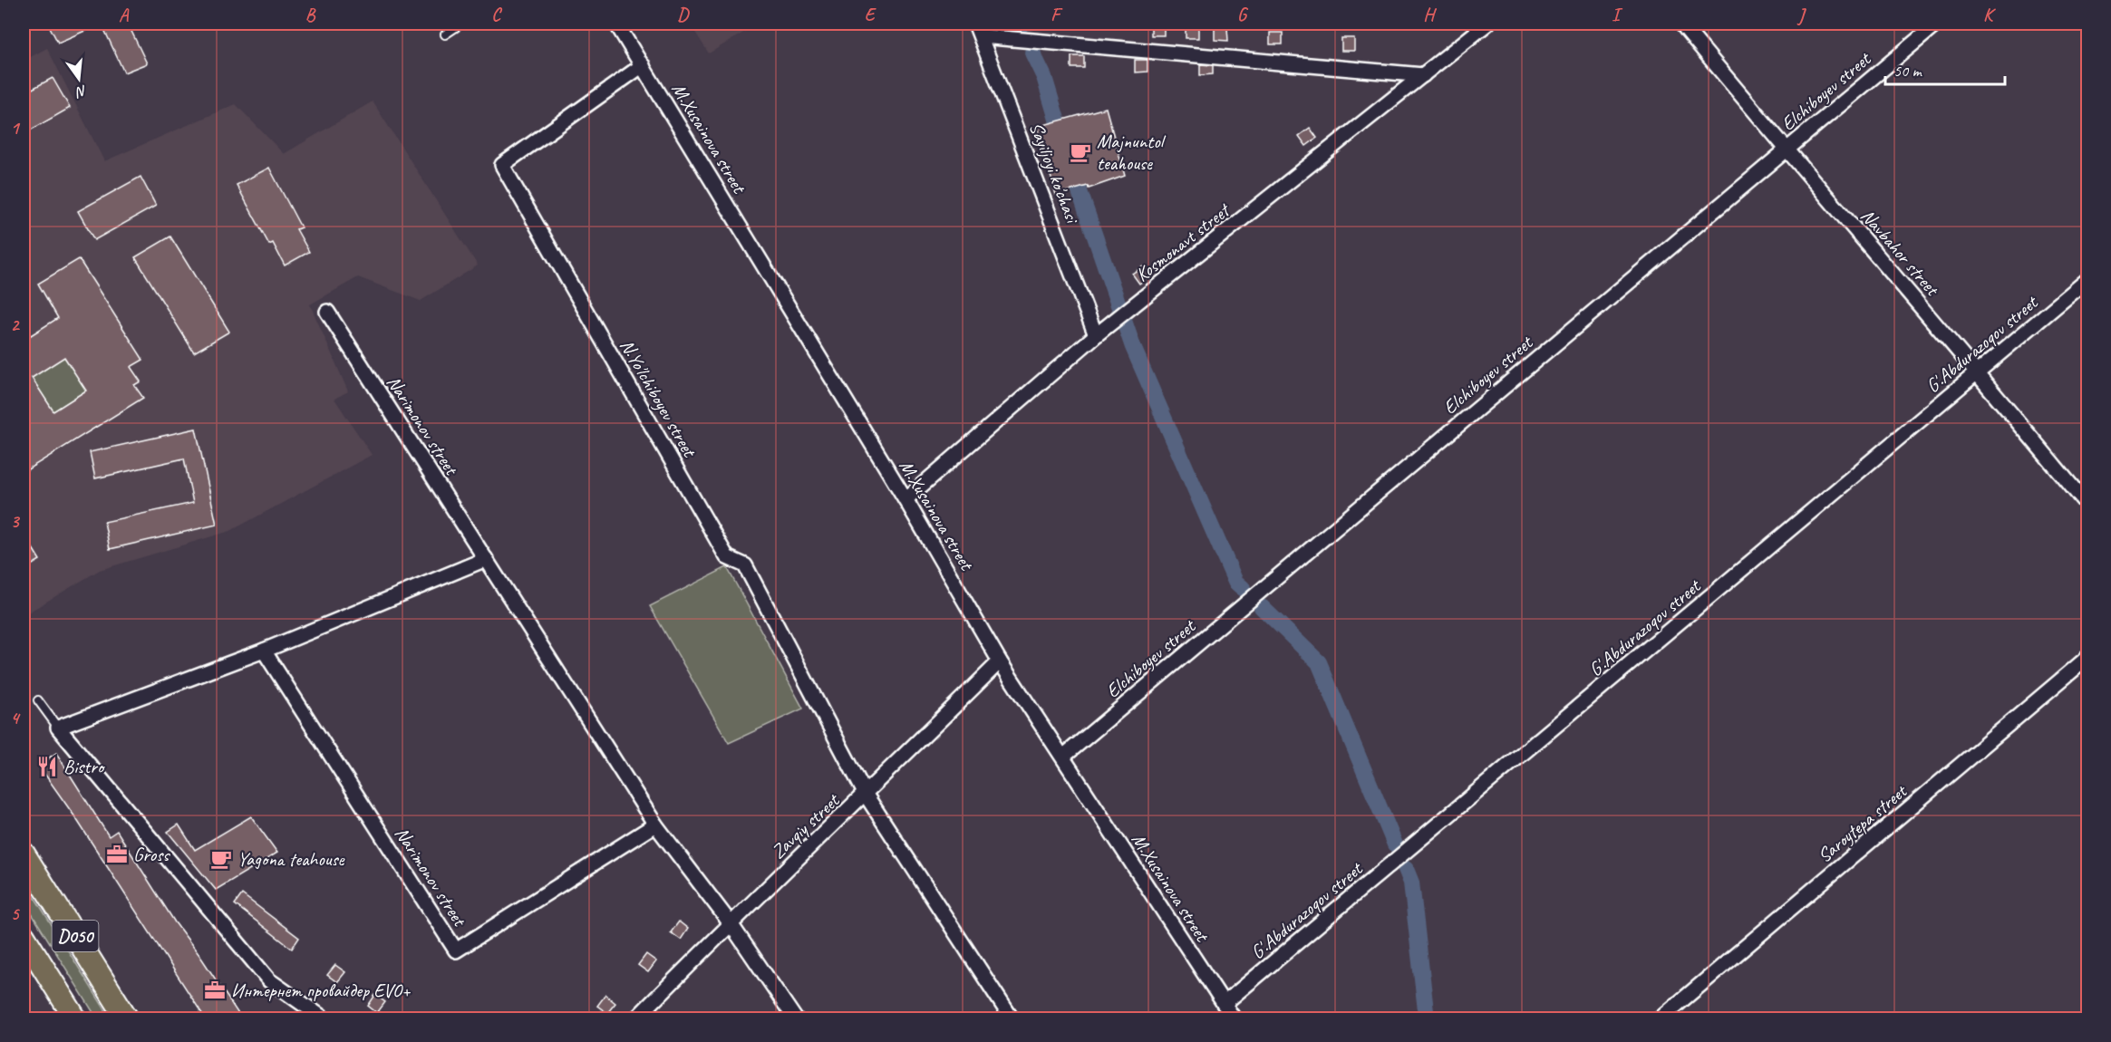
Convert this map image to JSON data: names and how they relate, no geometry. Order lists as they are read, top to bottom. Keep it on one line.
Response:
{"streets":{"main road":["D050"],"street":["Elchiboyev street","M.Xusainova street","Sayiljoyi ko'chasi","Kosmonavt street","Navbahor street","G'.Abdurazoqov street","N.Yo'lchiboyev street","Narimonov street","Saroytepa street","Zavqiy street"]},"crossings":[["Elchiboyev street","M.Xusainova street"],["Elchiboyev street","Navbahor street"],["M.Xusainova street","Kosmonavt street"],["M.Xusainova street","G'.Abdurazoqov street"],["M.Xusainova street","N.Yo'lchiboyev street"],["M.Xusainova street","Zavqiy street"],["Sayiljoyi ko'chasi","Kosmonavt street"],["Navbahor street","G'.Abdurazoqov street"],["N.Yo'lchiboyev street","Zavqiy street"],["Narimonov street","Zavqiy street"]],"places":{"cafe":["Majnuntol teahouse","Yagona teahouse"],"restaurant":["Bistro"],"office":["Gross","Интернет провайдер EVO+"]},"scale_bar":"50 m","north":"bottom","grid":{"columns":["A","B","C","D","E","F","G","H","I","J","K"],"rows":["1","2","3","4","5"]}}
